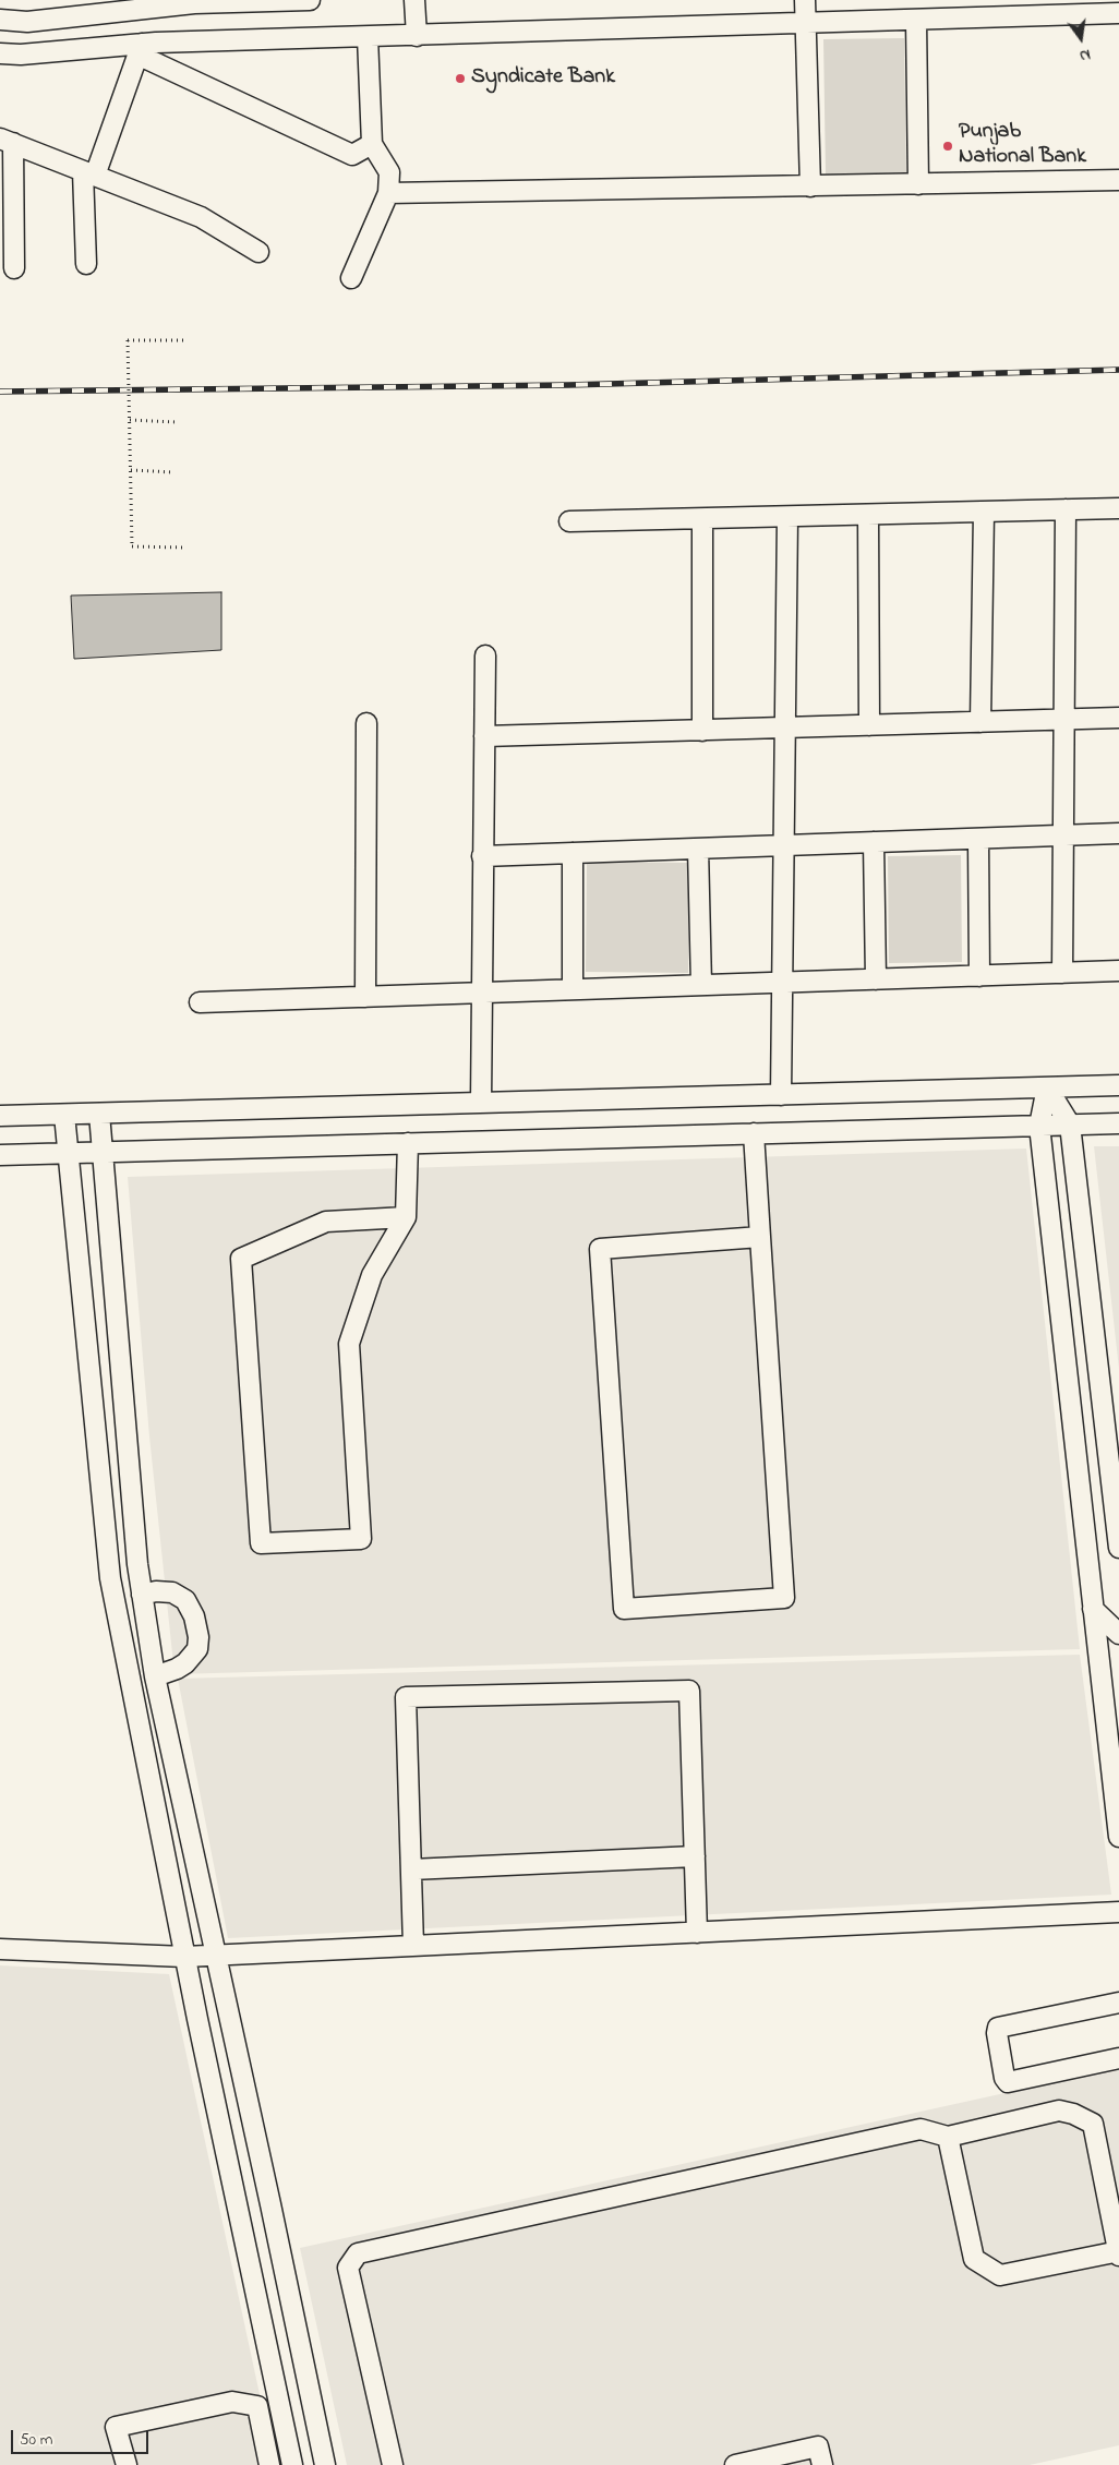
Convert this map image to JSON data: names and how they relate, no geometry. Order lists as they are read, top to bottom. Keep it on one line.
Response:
{"places":["Syndicate Bank","Punjab National Bank"],"scale_bar":"50 m","north":"bottom"}
